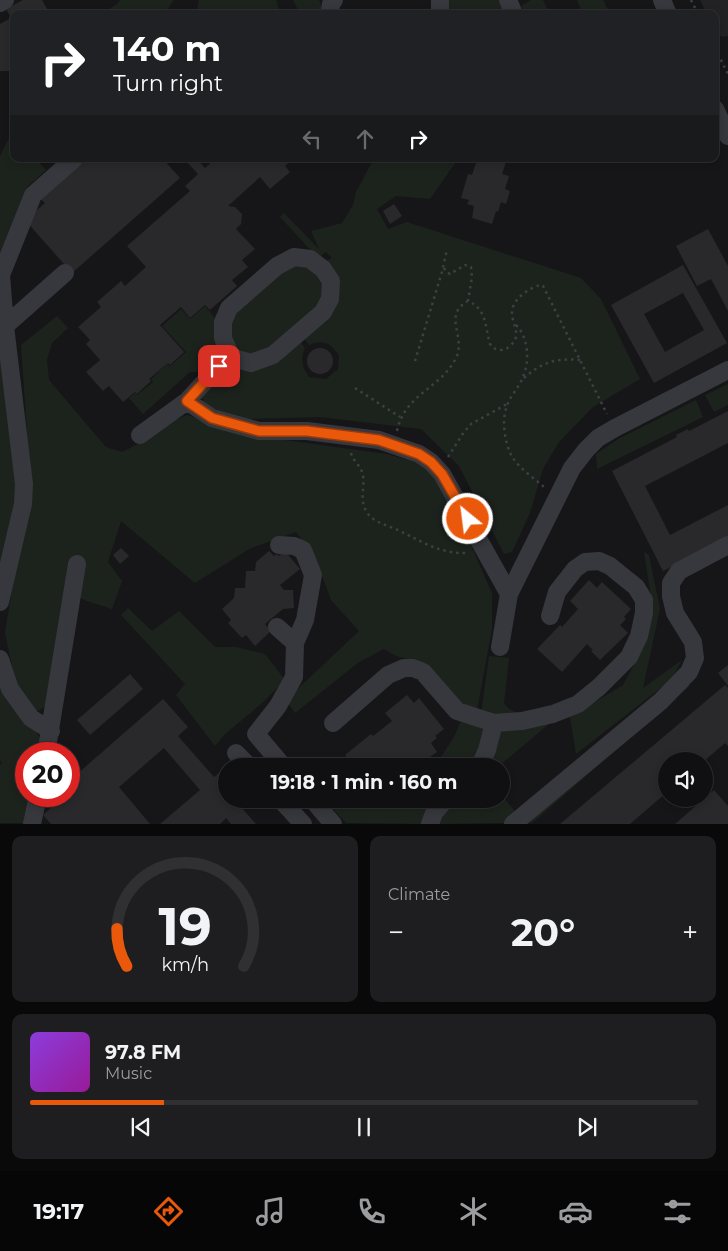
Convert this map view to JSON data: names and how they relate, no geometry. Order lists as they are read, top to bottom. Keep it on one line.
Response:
{"page":{"turn":["140 m","Turn right"],"limit":"20","trip":"19:18 · 1 min · 160 m","tile":"Climate","heat":["−","20°","+"],"song":["97.8 FM","Music"],"tabs":"19:17","gauge":["19","km/h"]}}
